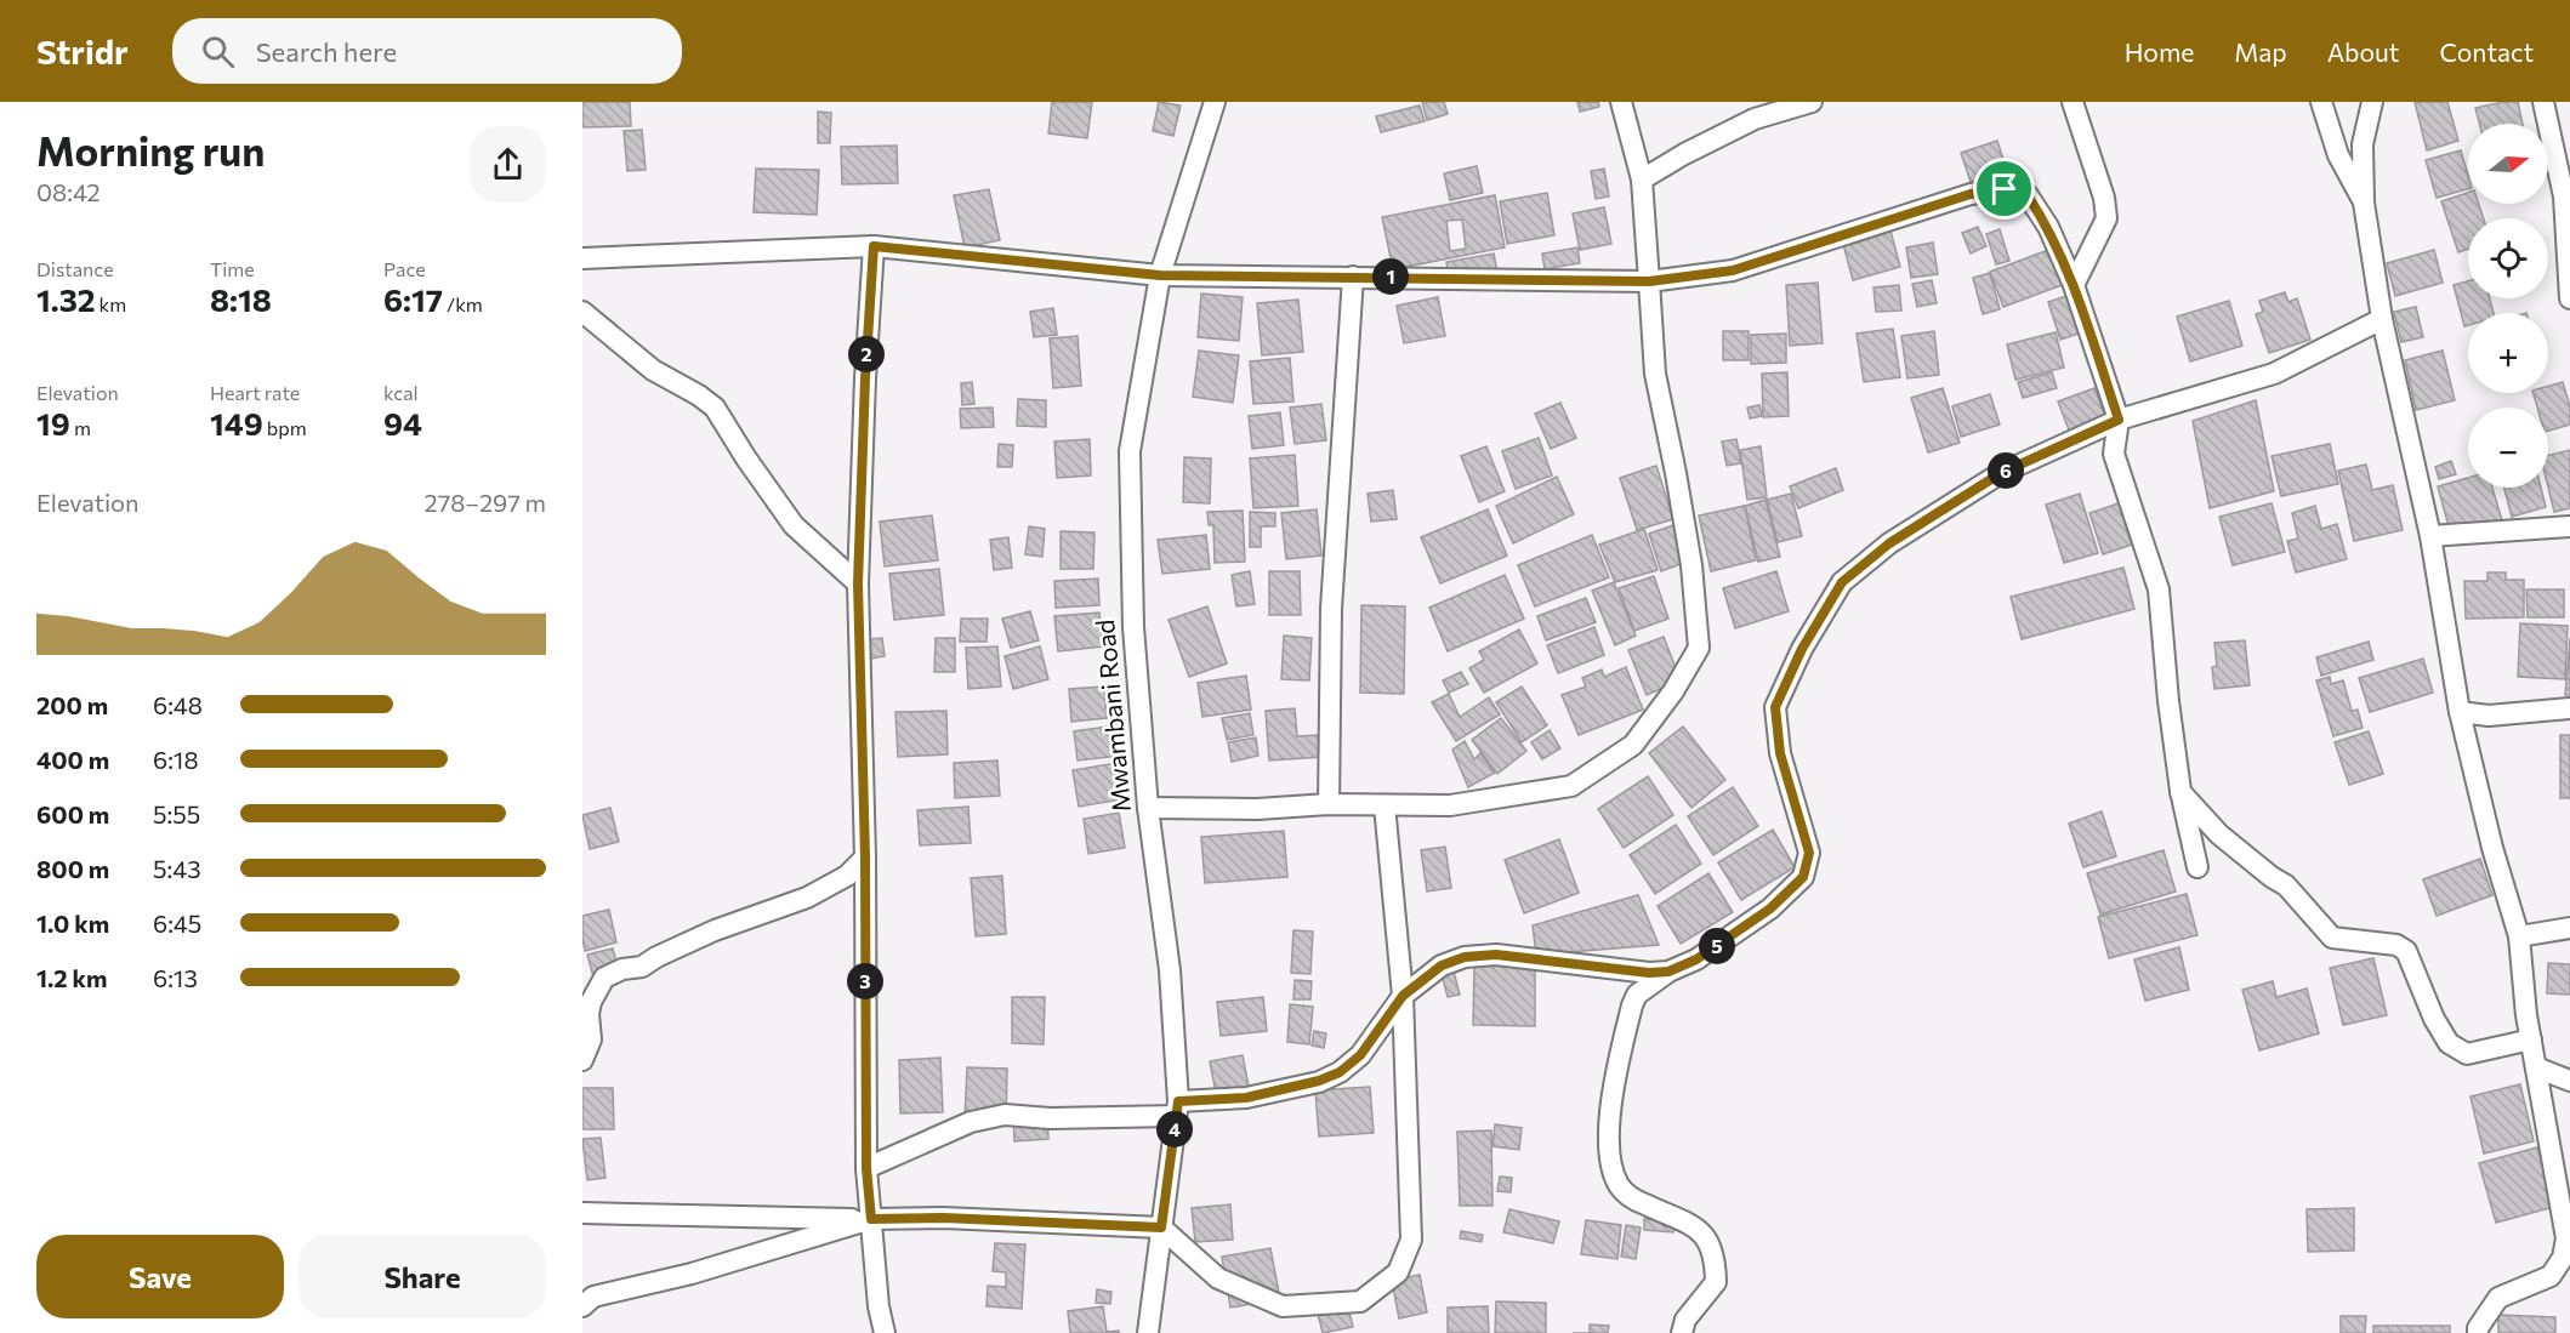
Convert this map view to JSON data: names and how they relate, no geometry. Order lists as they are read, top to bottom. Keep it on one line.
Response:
{"streets":{"street":["Mwambani Road"]},"north":"right","page":{"header":"Stridr","search":"Search here","nav":["Home","Map","About","Contact"],"heading":["Morning run","08:42"],"map_buttons":["+","−"],"stats":[["Distance","1.32 km"],["Time","8:18"],["Pace","6:17 /km"],["Elevation","19 m"],["Heart rate","149 bpm"],["kcal","94"]],"pins":["1","2","6","5","3","4"],"chart":["Elevation","278–297 m"],"list":[{"name":"200 m","note":"6:48"},{"name":"400 m","note":"6:18"},{"name":"600 m","note":"5:55"},{"name":"800 m","note":"5:43"},{"name":"1.0 km","note":"6:45"},{"name":"1.2 km","note":"6:13"}],"buttons":["Save","Share"]}}
